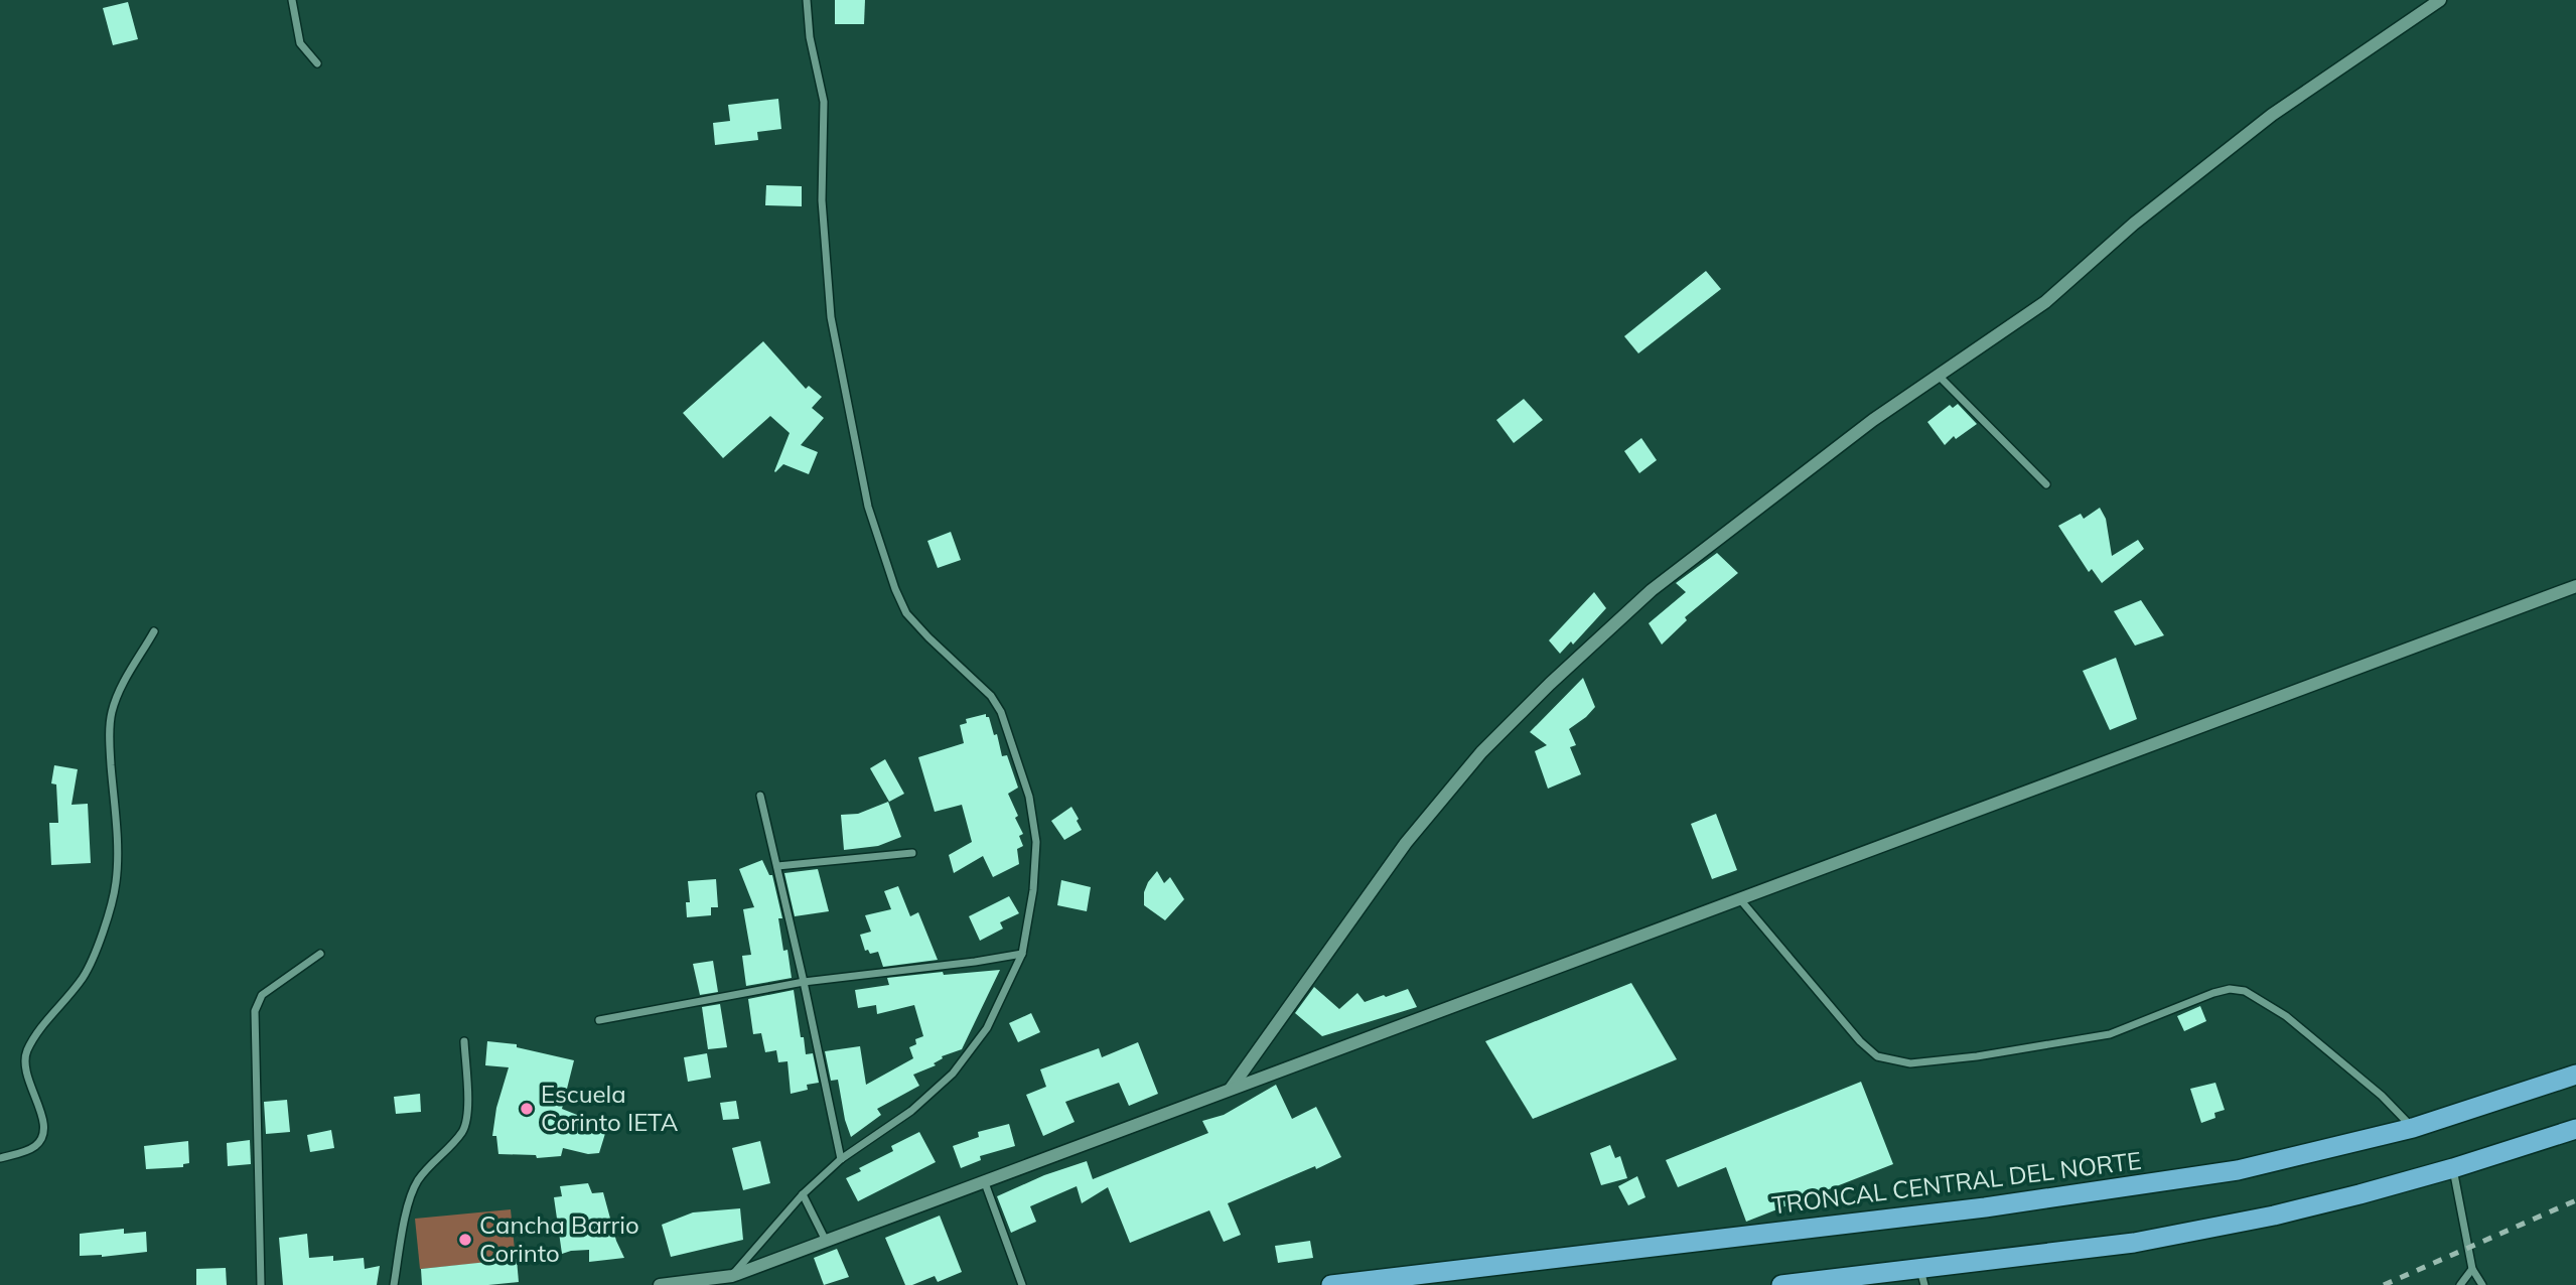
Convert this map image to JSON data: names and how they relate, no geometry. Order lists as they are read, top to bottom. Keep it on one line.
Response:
{"streets":{"highway":["TRONCAL CENTRAL DEL NORTE"]},"places":["Escuela Corinto IETA","Cancha Barrio Corinto"]}
